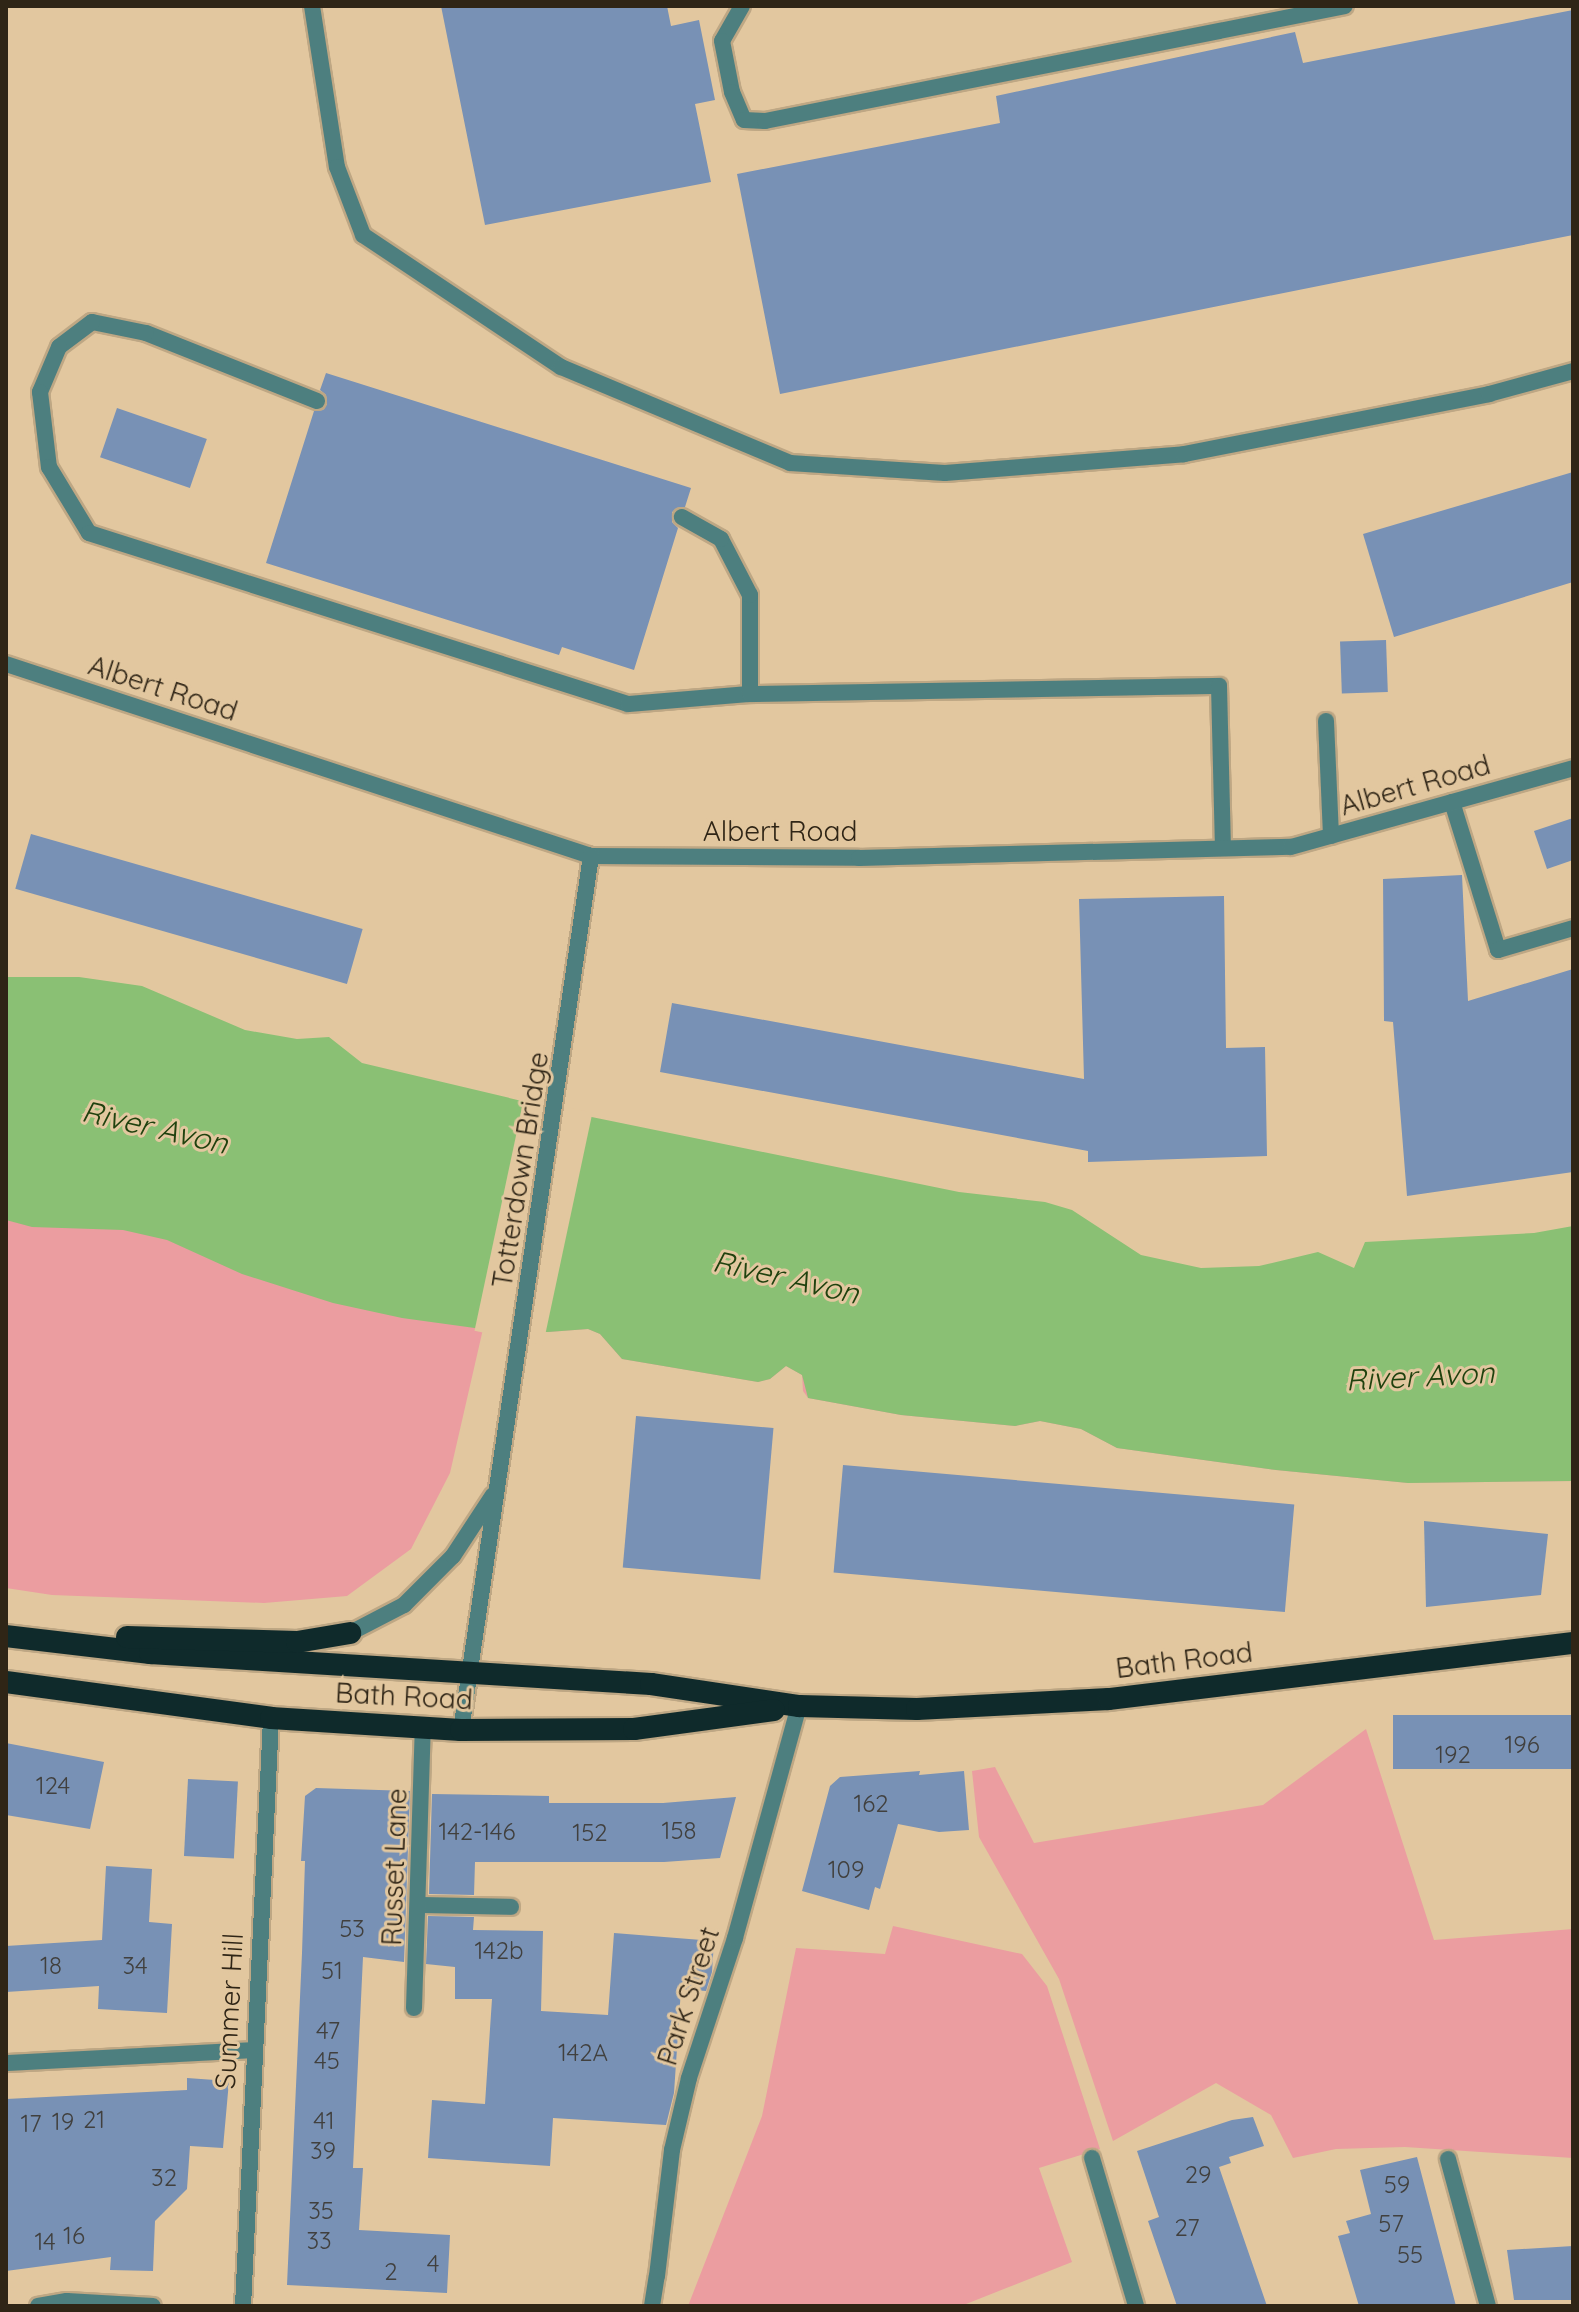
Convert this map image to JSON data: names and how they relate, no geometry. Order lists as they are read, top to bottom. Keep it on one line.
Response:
{"streets":{"highway":["Bath Road"],"street":["Albert Road","Totterdown Bridge","Russet Lane","Park Street","Summer Hill"]},"crossings":[["Albert Road","Totterdown Bridge"],["Totterdown Bridge","Bath Road"],["Bath Road","Russet Lane"],["Bath Road","Park Street"],["Bath Road","Summer Hill"]],"water":["River Avon"],"house_numbers":["196","192","124","162","158","142-146","152","109","53","142b","18","34","51","47","142A","45","21","41","19","17","39","29","32","59","35","57","27","16","33","14","55","4","2"]}
